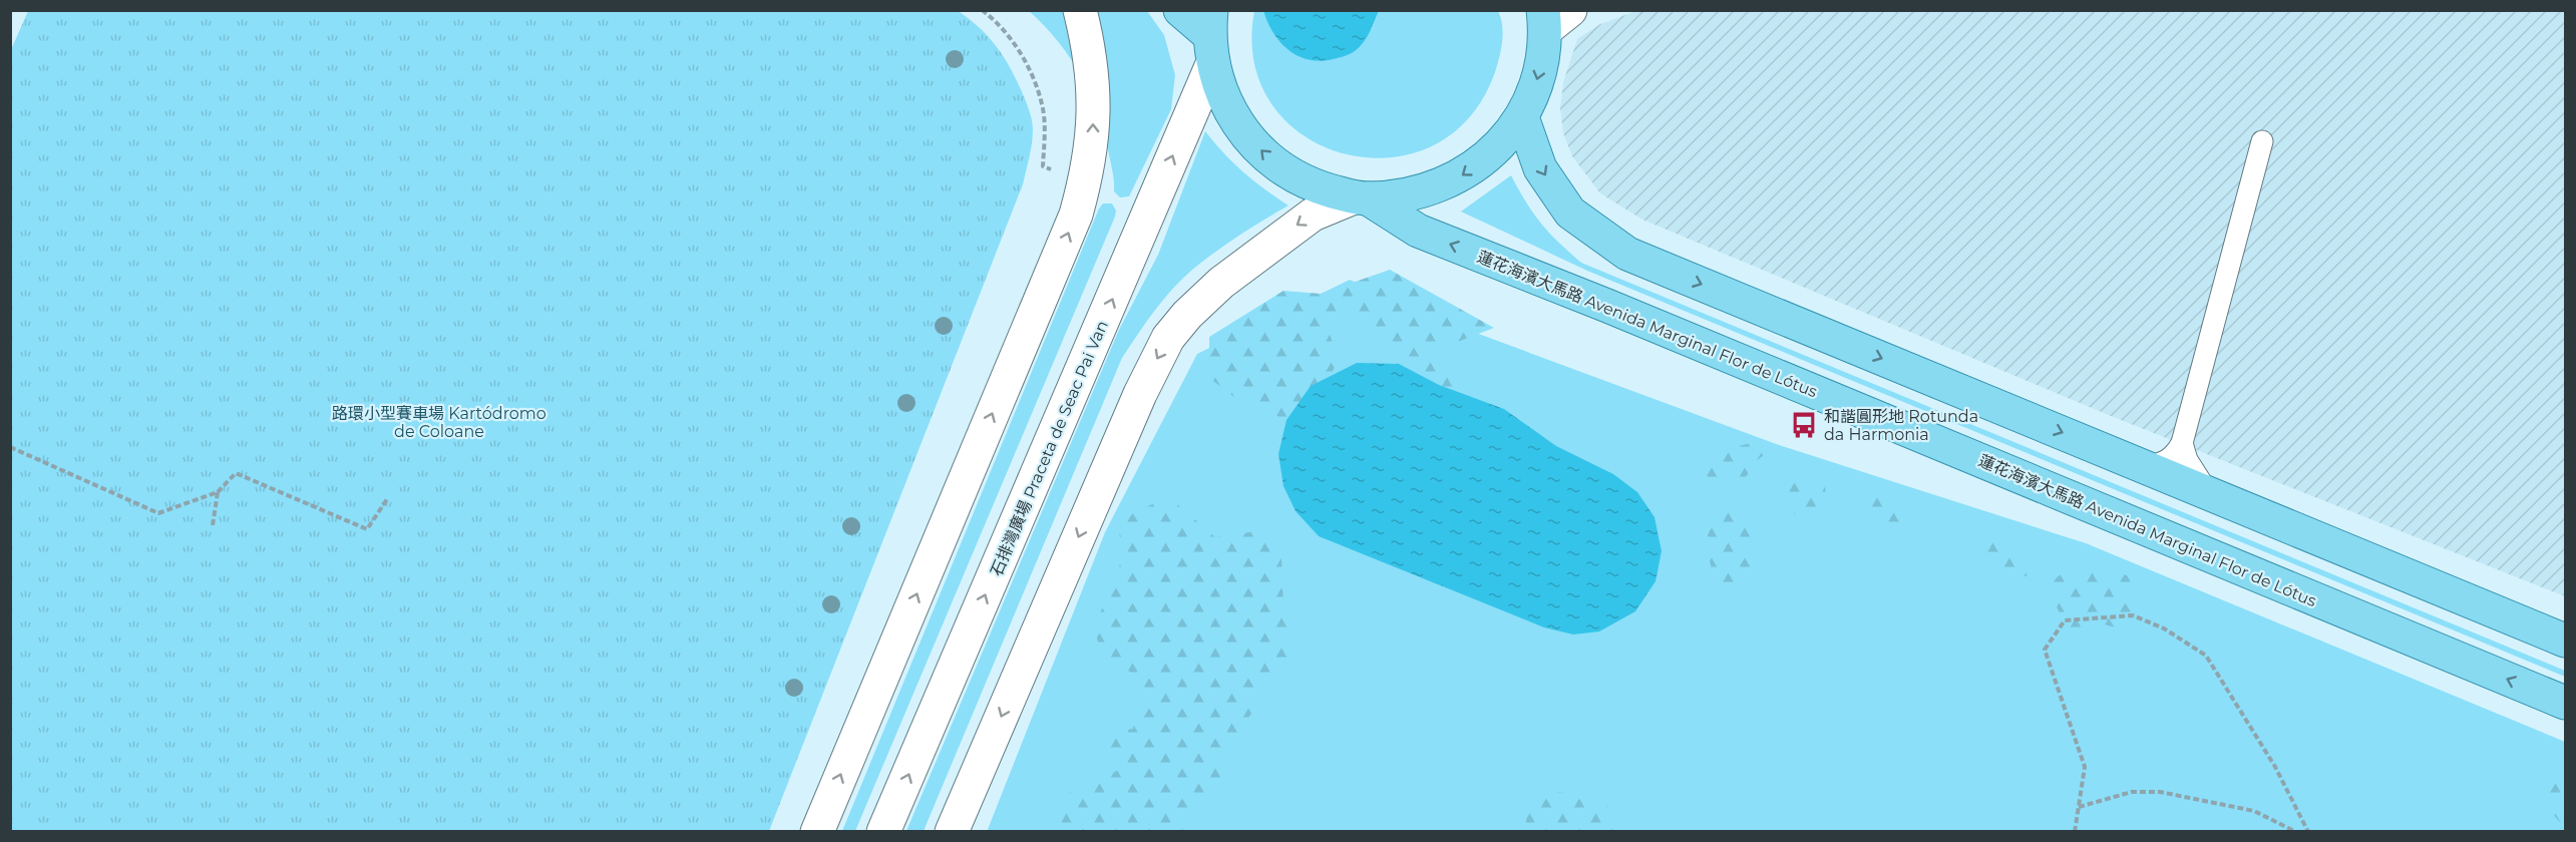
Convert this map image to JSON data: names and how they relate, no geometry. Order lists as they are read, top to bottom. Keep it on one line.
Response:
{"streets":{"main road":["蓮花海濱大馬路 Avenida Marginal Flor de Lótus"],"street":["石排灣廣場 Praceta de Seac Pai Van"]},"parks":["路環小型賽車場 Kartódromo de Coloane"],"places":{"bus stop":["和諧圓形地 Rotunda da Harmonia"]}}
